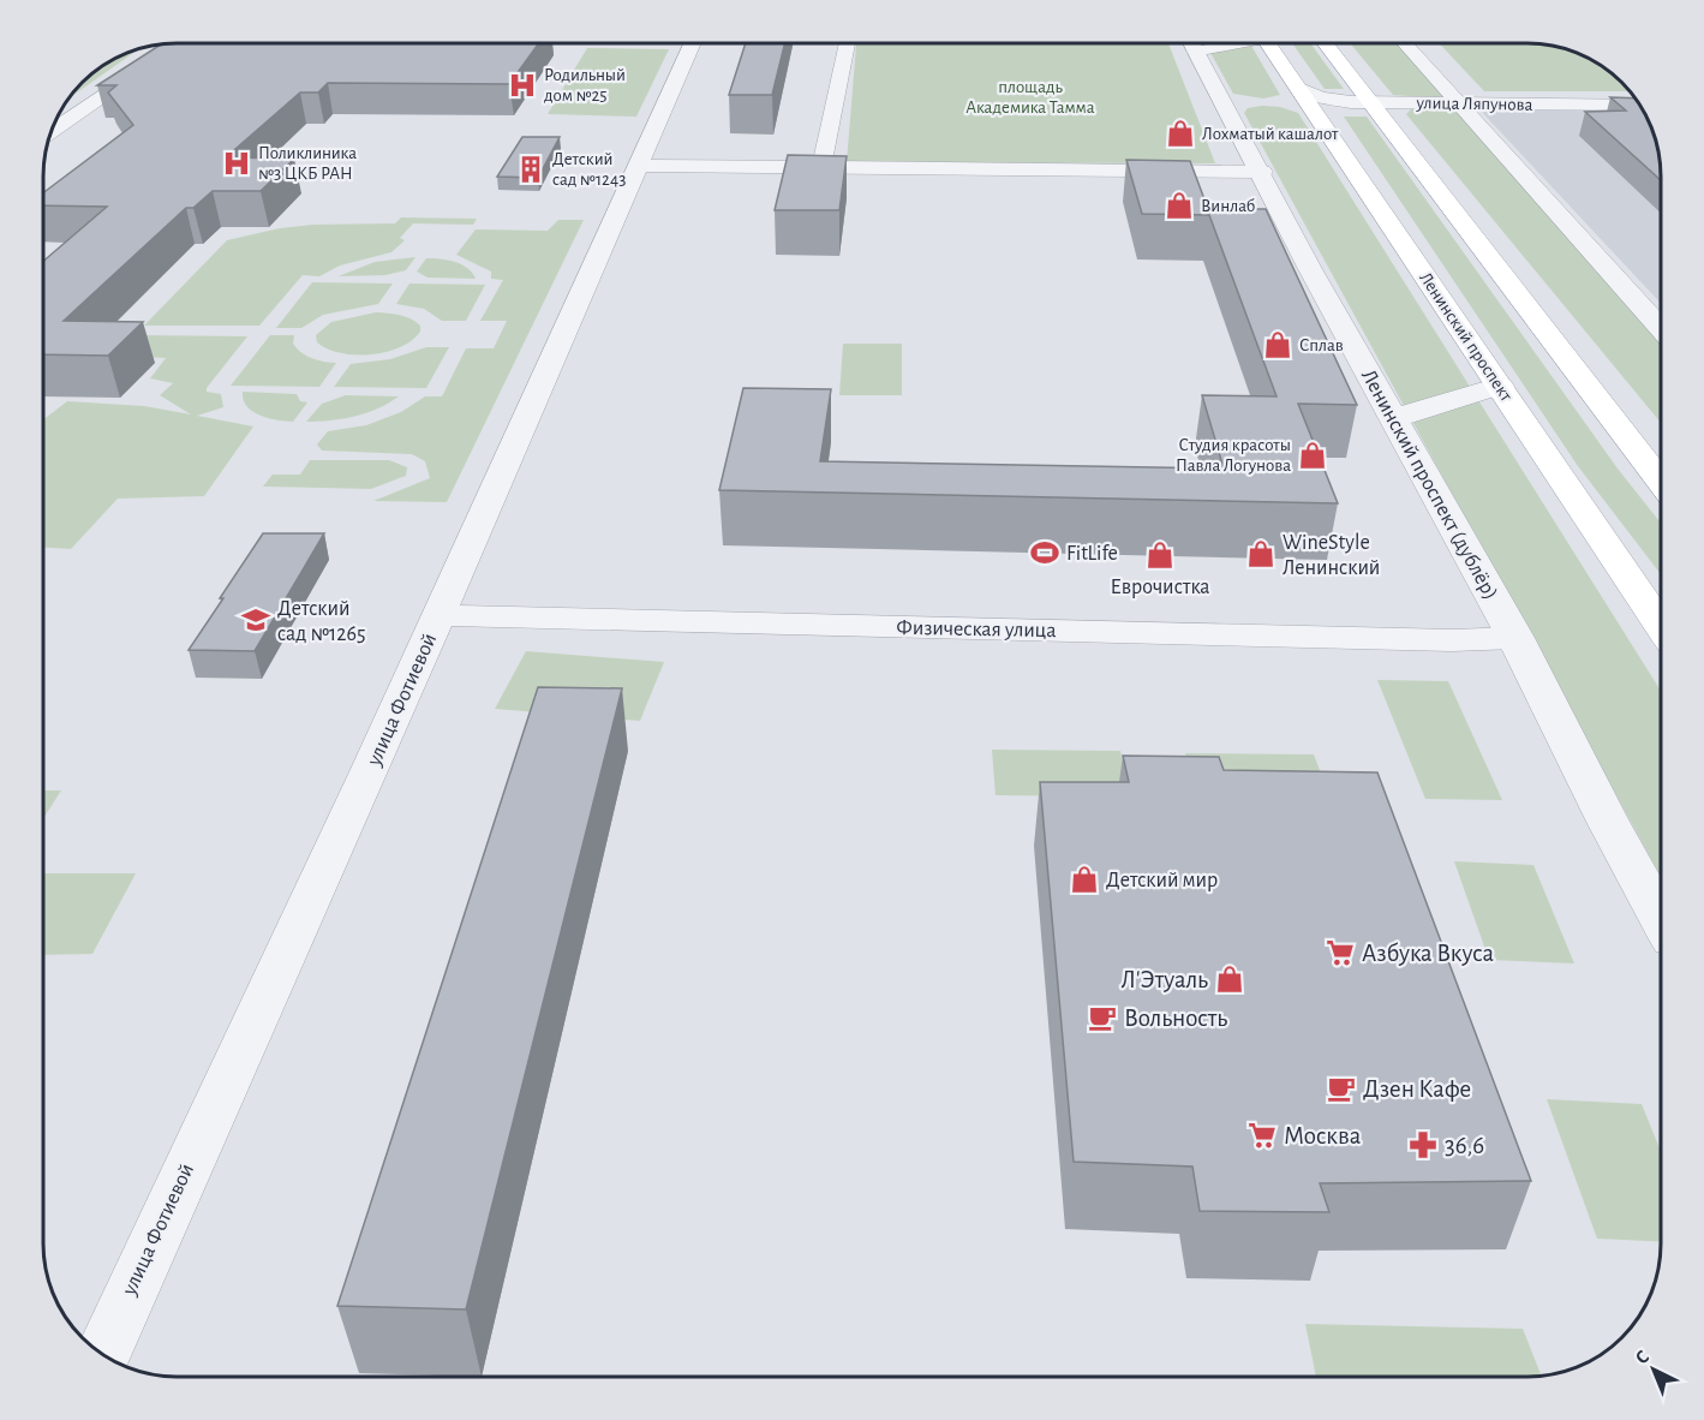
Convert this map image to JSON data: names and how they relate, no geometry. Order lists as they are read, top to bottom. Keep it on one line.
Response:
{"streets":{"main road":["Ленинский проспект"],"street":["улица Ляпунова","Ленинский проспект (дублёр)","Физическая улица","улица Фотиевой"]},"crossings":[["улица Ляпунова","Ленинский проспект"],["Ленинский проспект (дублёр)","Физическая улица"],["Физическая улица","улица Фотиевой"]],"parks":["площадь Академика Тамма"],"places":{"hospital":["Родильный дом №25","Поликлиника №3 ЦКБ РАН"],"shop":["Лохматый кашалот","Винлаб","Сплав","Студия красоты Павла Логунова","WineStyle Ленинский","Еврочистка","Детский мир","Л'Этуаль"],"building":["Детский сад №1243"],"sports":["FitLife"],"school or university":["Детский сад №1265"],"supermarket":["Азбука Вкуса","Москва"],"cafe":["Вольность","Дзен Кафе"],"pharmacy":["36,6"]},"north":"top left"}
